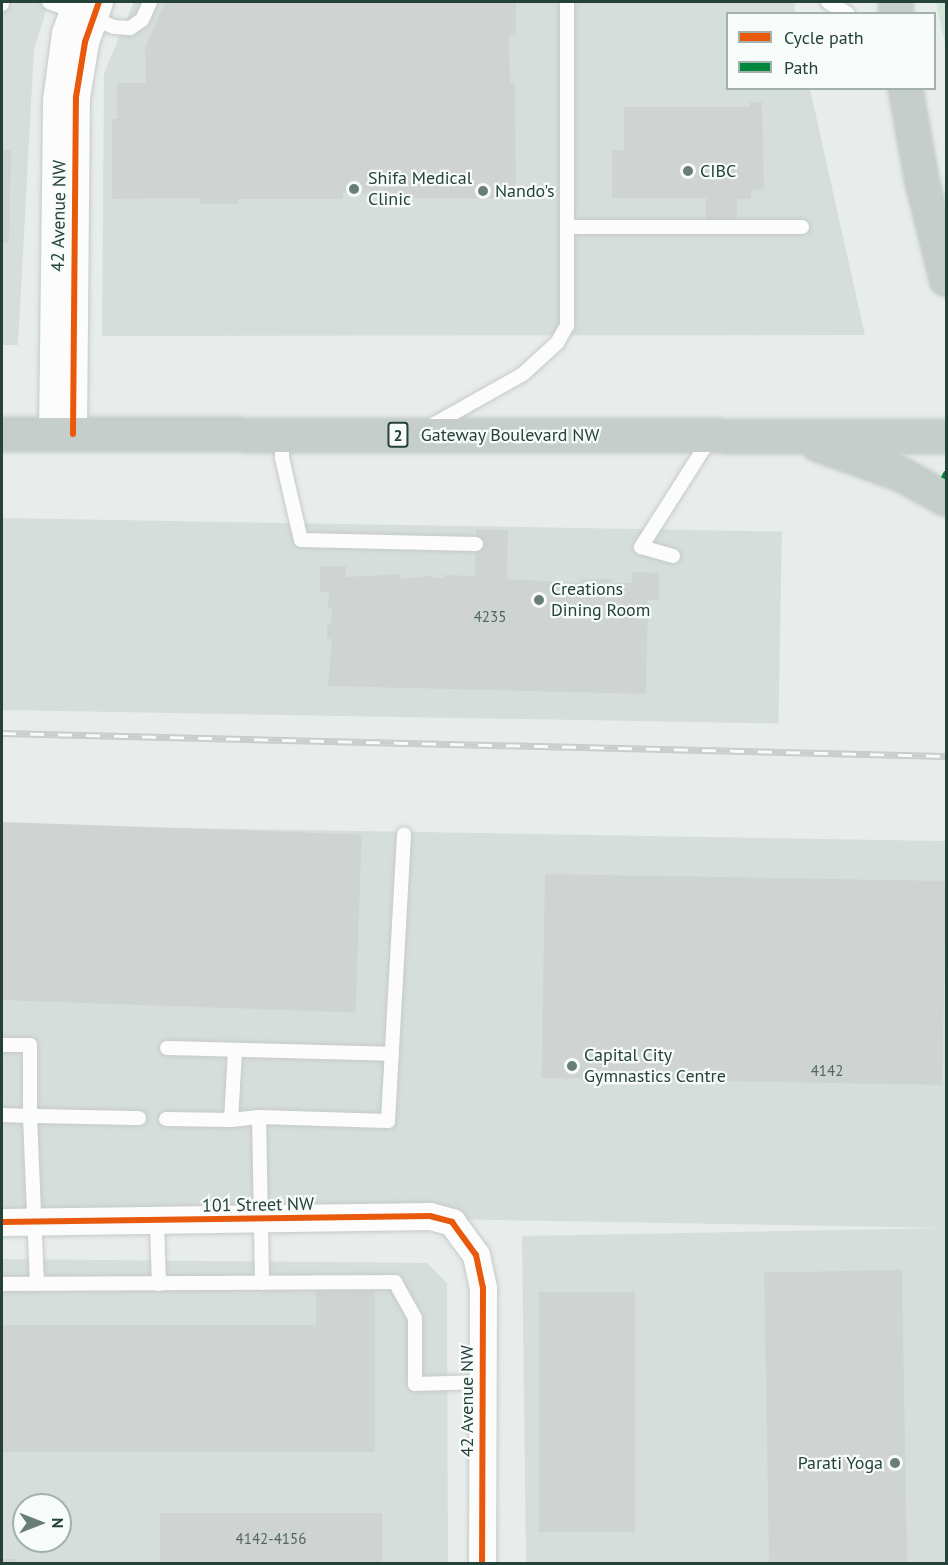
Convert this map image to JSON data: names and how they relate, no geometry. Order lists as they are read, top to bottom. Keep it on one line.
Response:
{"streets":{"highway":["2","Gateway Boulevard NW"],"street":["42 Avenue NW","101 Street NW"]},"crossings":[["42 Avenue NW","Gateway Boulevard NW"],["42 Avenue NW","101 Street NW"]],"places":["CIBC","Shifa Medical Clinic","Nando's","Creations Dining Room","Capital City Gymnastics Centre","Parati Yoga"],"house_numbers":["4235","4142","4142-4156"],"legend":["Cycle path","Path"],"north":"right"}
